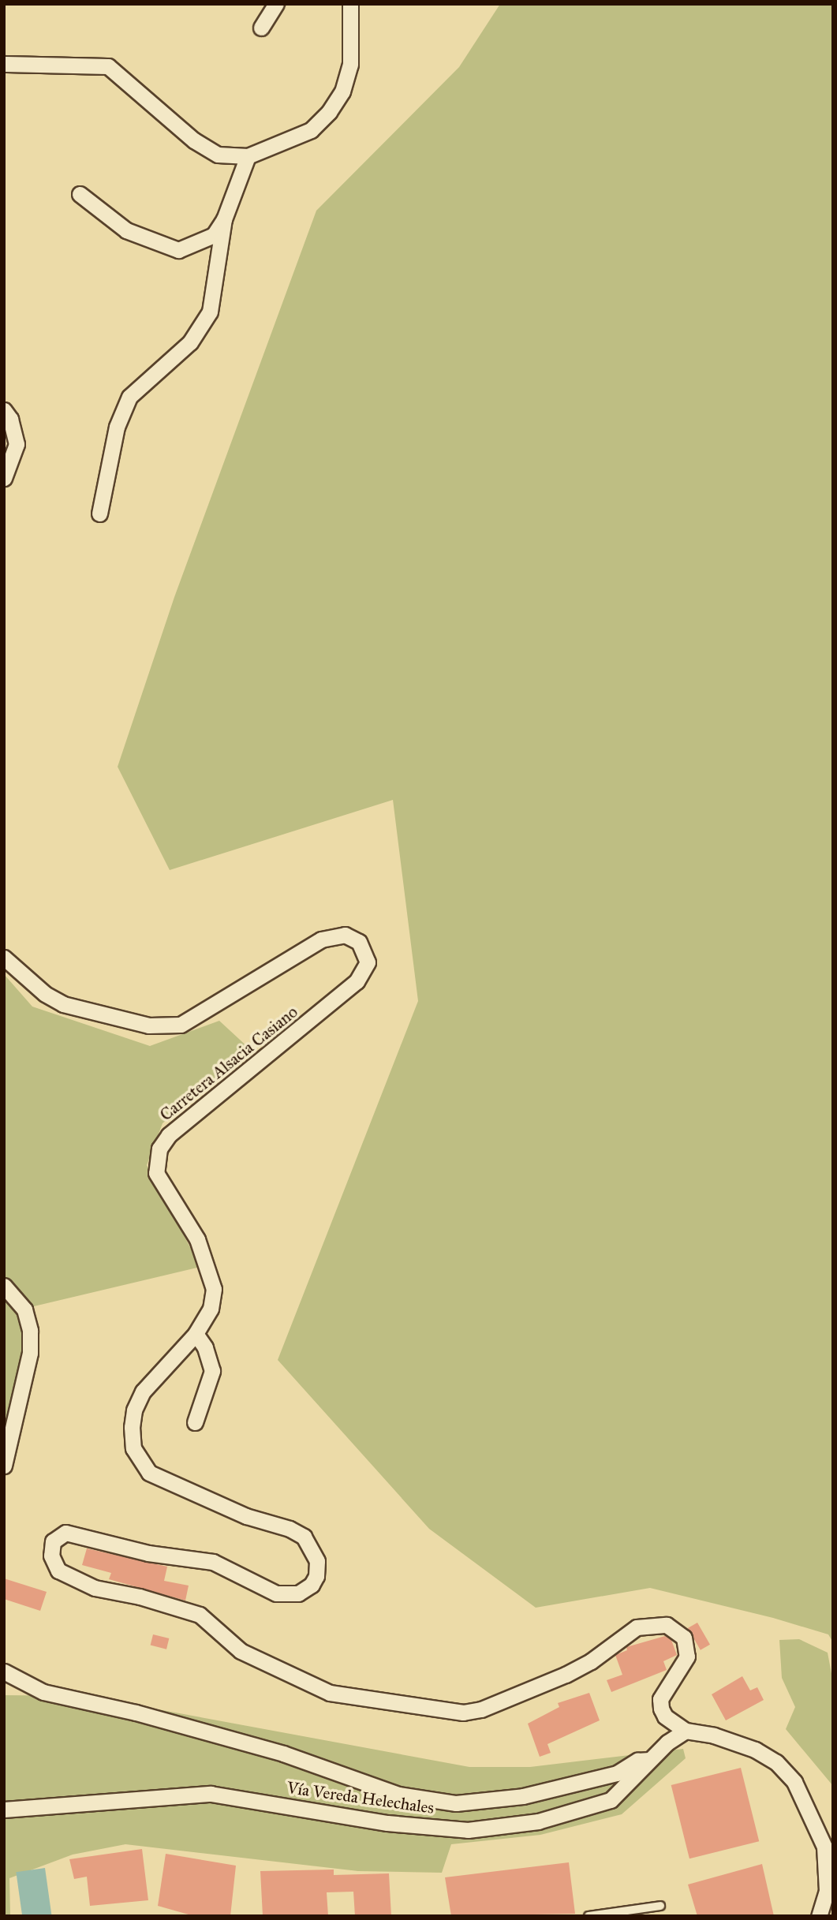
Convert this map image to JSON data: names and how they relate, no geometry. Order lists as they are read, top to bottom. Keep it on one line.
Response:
{"streets":{"street":["Carretera Alsacia Casiano","Vía Vereda Helechales"]},"crossings":[["Carretera Alsacia Casiano","Vía Vereda Helechales"]]}
